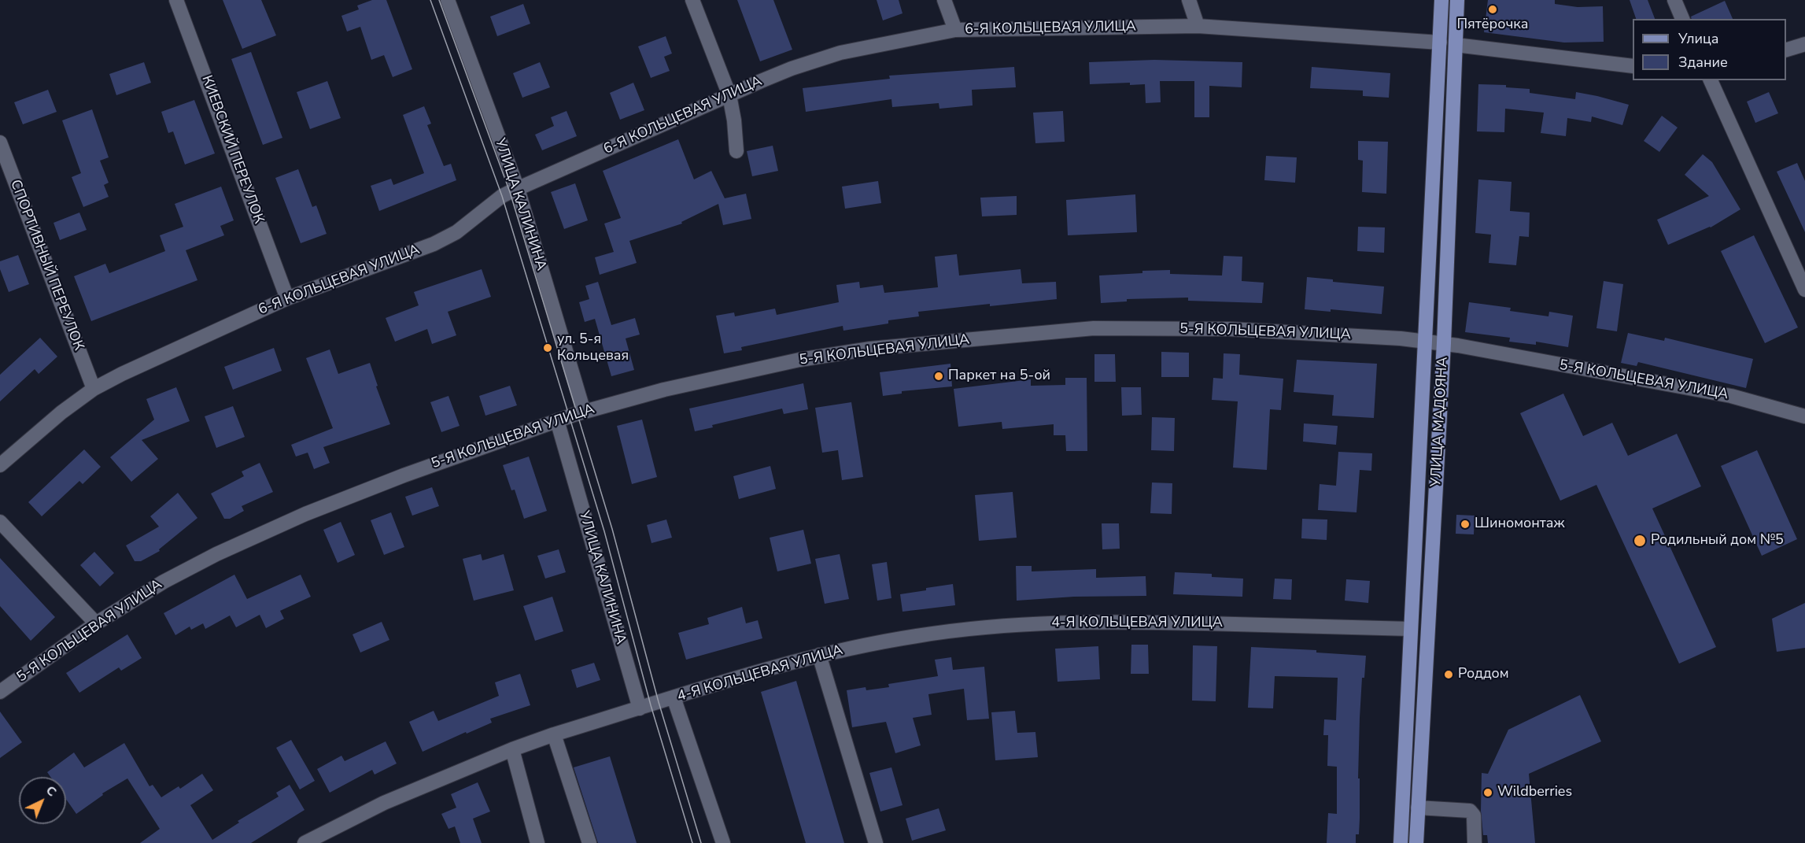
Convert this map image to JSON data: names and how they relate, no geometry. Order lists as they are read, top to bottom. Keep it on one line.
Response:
{"streets":{"main road":["УЛИЦА МАДОЯНА"],"street":["6-Я КОЛЬЦЕВАЯ УЛИЦА","КИЕВСКИЙ ПЕРЕУЛОК","УЛИЦА КАЛИНИНА","СПОРТИВНЫЙ ПЕРЕУЛОК","5-Я КОЛЬЦЕВАЯ УЛИЦА","4-Я КОЛЬЦЕВАЯ УЛИЦА"]},"crossings":[["6-Я КОЛЬЦЕВАЯ УЛИЦА","КИЕВСКИЙ ПЕРЕУЛОК"],["6-Я КОЛЬЦЕВАЯ УЛИЦА","УЛИЦА КАЛИНИНА"],["6-Я КОЛЬЦЕВАЯ УЛИЦА","СПОРТИВНЫЙ ПЕРЕУЛОК"],["6-Я КОЛЬЦЕВАЯ УЛИЦА","УЛИЦА МАДОЯНА"],["УЛИЦА КАЛИНИНА","5-Я КОЛЬЦЕВАЯ УЛИЦА"],["УЛИЦА КАЛИНИНА","4-Я КОЛЬЦЕВАЯ УЛИЦА"],["5-Я КОЛЬЦЕВАЯ УЛИЦА","УЛИЦА МАДОЯНА"],["УЛИЦА МАДОЯНА","4-Я КОЛЬЦЕВАЯ УЛИЦА"]],"places":["Пятёрочка","ул. 5-я Кольцевая","Паркет на 5-ой","Шиномонтаж","Родильный дом №5","Роддом","Wildberries"],"legend":["Улица","Здание"],"north":"top right"}
